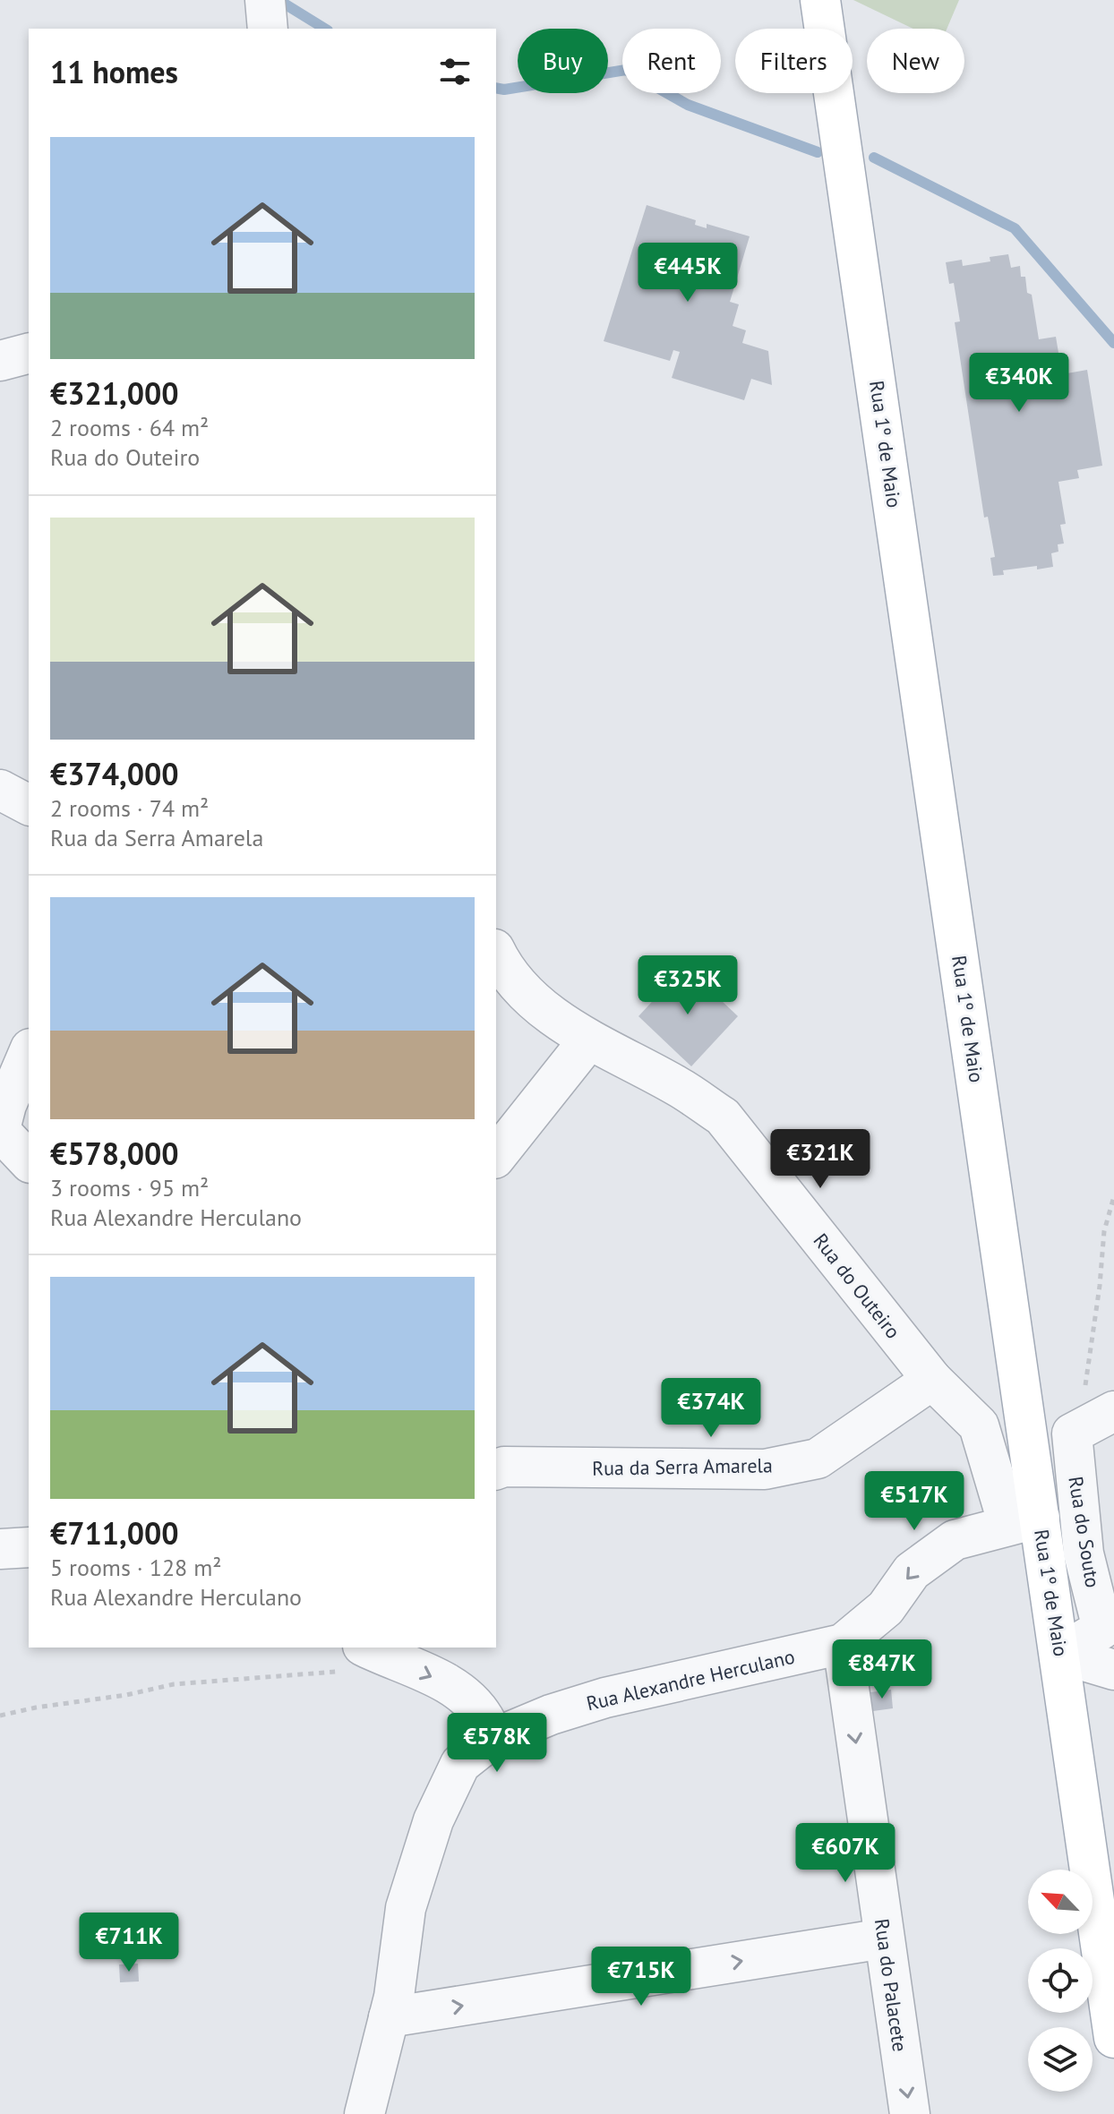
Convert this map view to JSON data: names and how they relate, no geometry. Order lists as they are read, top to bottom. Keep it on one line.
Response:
{"streets":{"main road":["Rua 1º de Maio"],"street":["Rua do Outeiro","Rua da Serra Amarela","Rua do Souto","Rua Alexandre Herculano","Rua do Palacete"]},"crossings":[["Rua 1º de Maio","Rua do Outeiro"],["Rua 1º de Maio","Rua do Souto"],["Rua 1º de Maio","Rua Alexandre Herculano"],["Rua do Outeiro","Rua da Serra Amarela"],["Rua do Outeiro","Rua Alexandre Herculano"],["Rua Alexandre Herculano","Rua do Palacete"]],"one_way":["Rua do Palacete"],"north":"top left","page":{"chip":["Buy","Rent","Filters","New"],"heading":"11 homes","list":[{"name":"€321,000","note":"2 rooms · 64 m² · Rua do Outeiro"},{"name":"€374,000","note":"2 rooms · 74 m² · Rua da Serra Amarela"},{"name":"€578,000","note":"3 rooms · 95 m² · Rua Alexandre Herculano"},{"name":"€711,000","note":"5 rooms · 128 m² · Rua Alexandre Herculano"}],"price":["€445K","€340K","€325K","€321K","€374K","€517K","€847K","€578K","€607K","€711K","€715K"]}}
